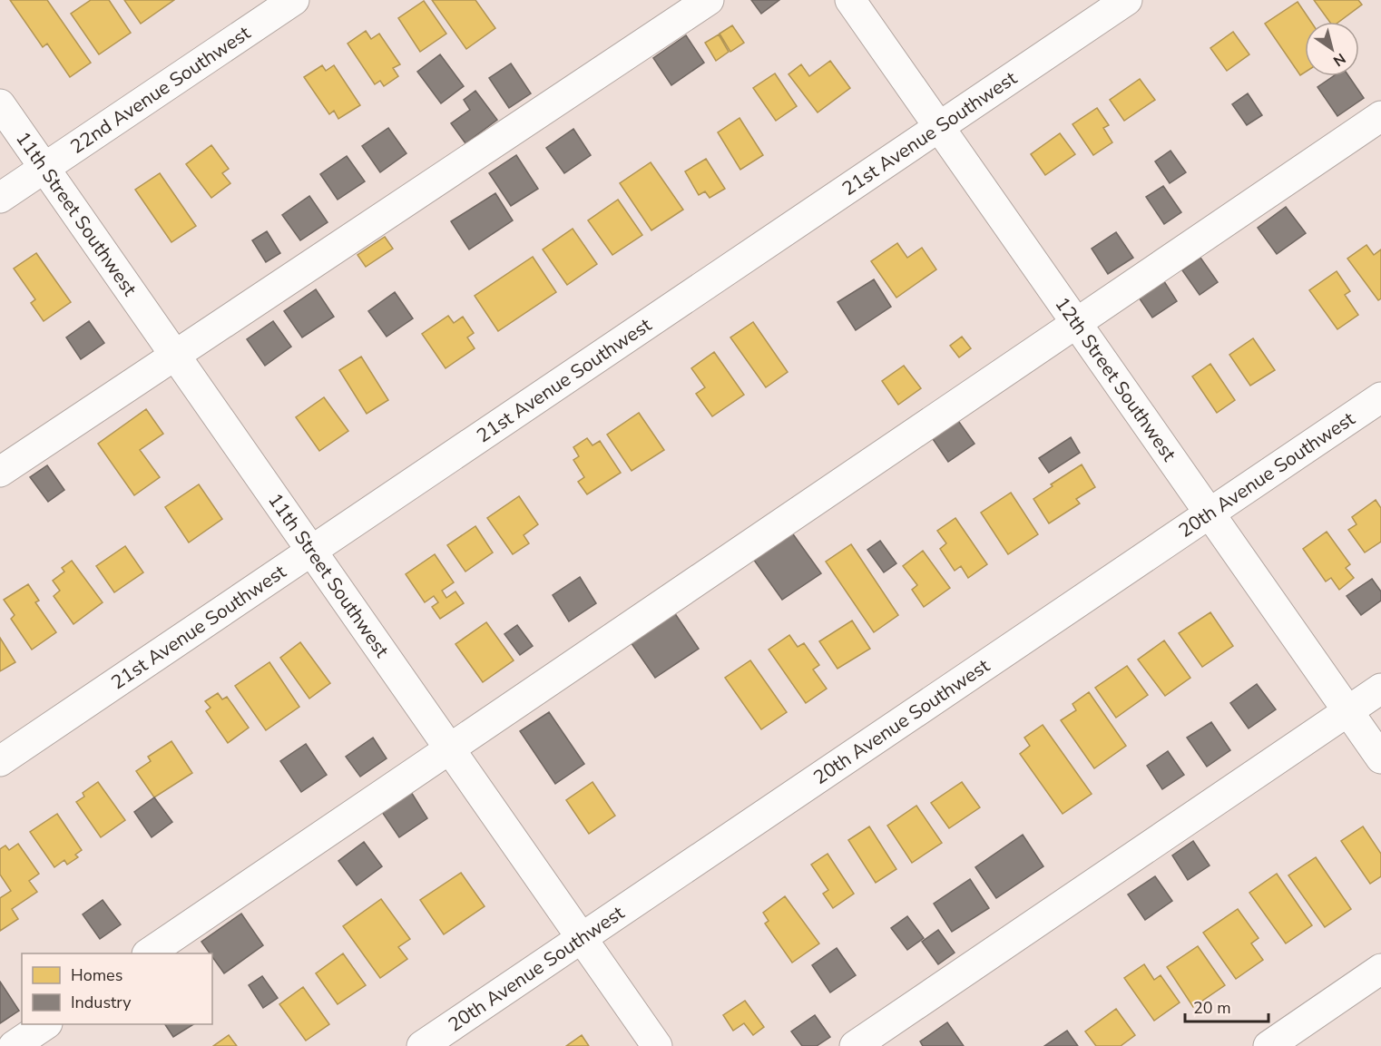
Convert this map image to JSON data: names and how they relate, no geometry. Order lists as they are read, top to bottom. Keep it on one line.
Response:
{"streets":{"street":["22nd Avenue Southwest","21st Avenue Southwest","11th Street Southwest","12th Street Southwest","20th Avenue Southwest"]},"crossings":[["22nd Avenue Southwest","11th Street Southwest"],["21st Avenue Southwest","11th Street Southwest"],["21st Avenue Southwest","12th Street Southwest"],["11th Street Southwest","20th Avenue Southwest"],["12th Street Southwest","20th Avenue Southwest"]],"legend":["Homes","Industry"],"scale_bar":"20 m","north":"bottom right"}
